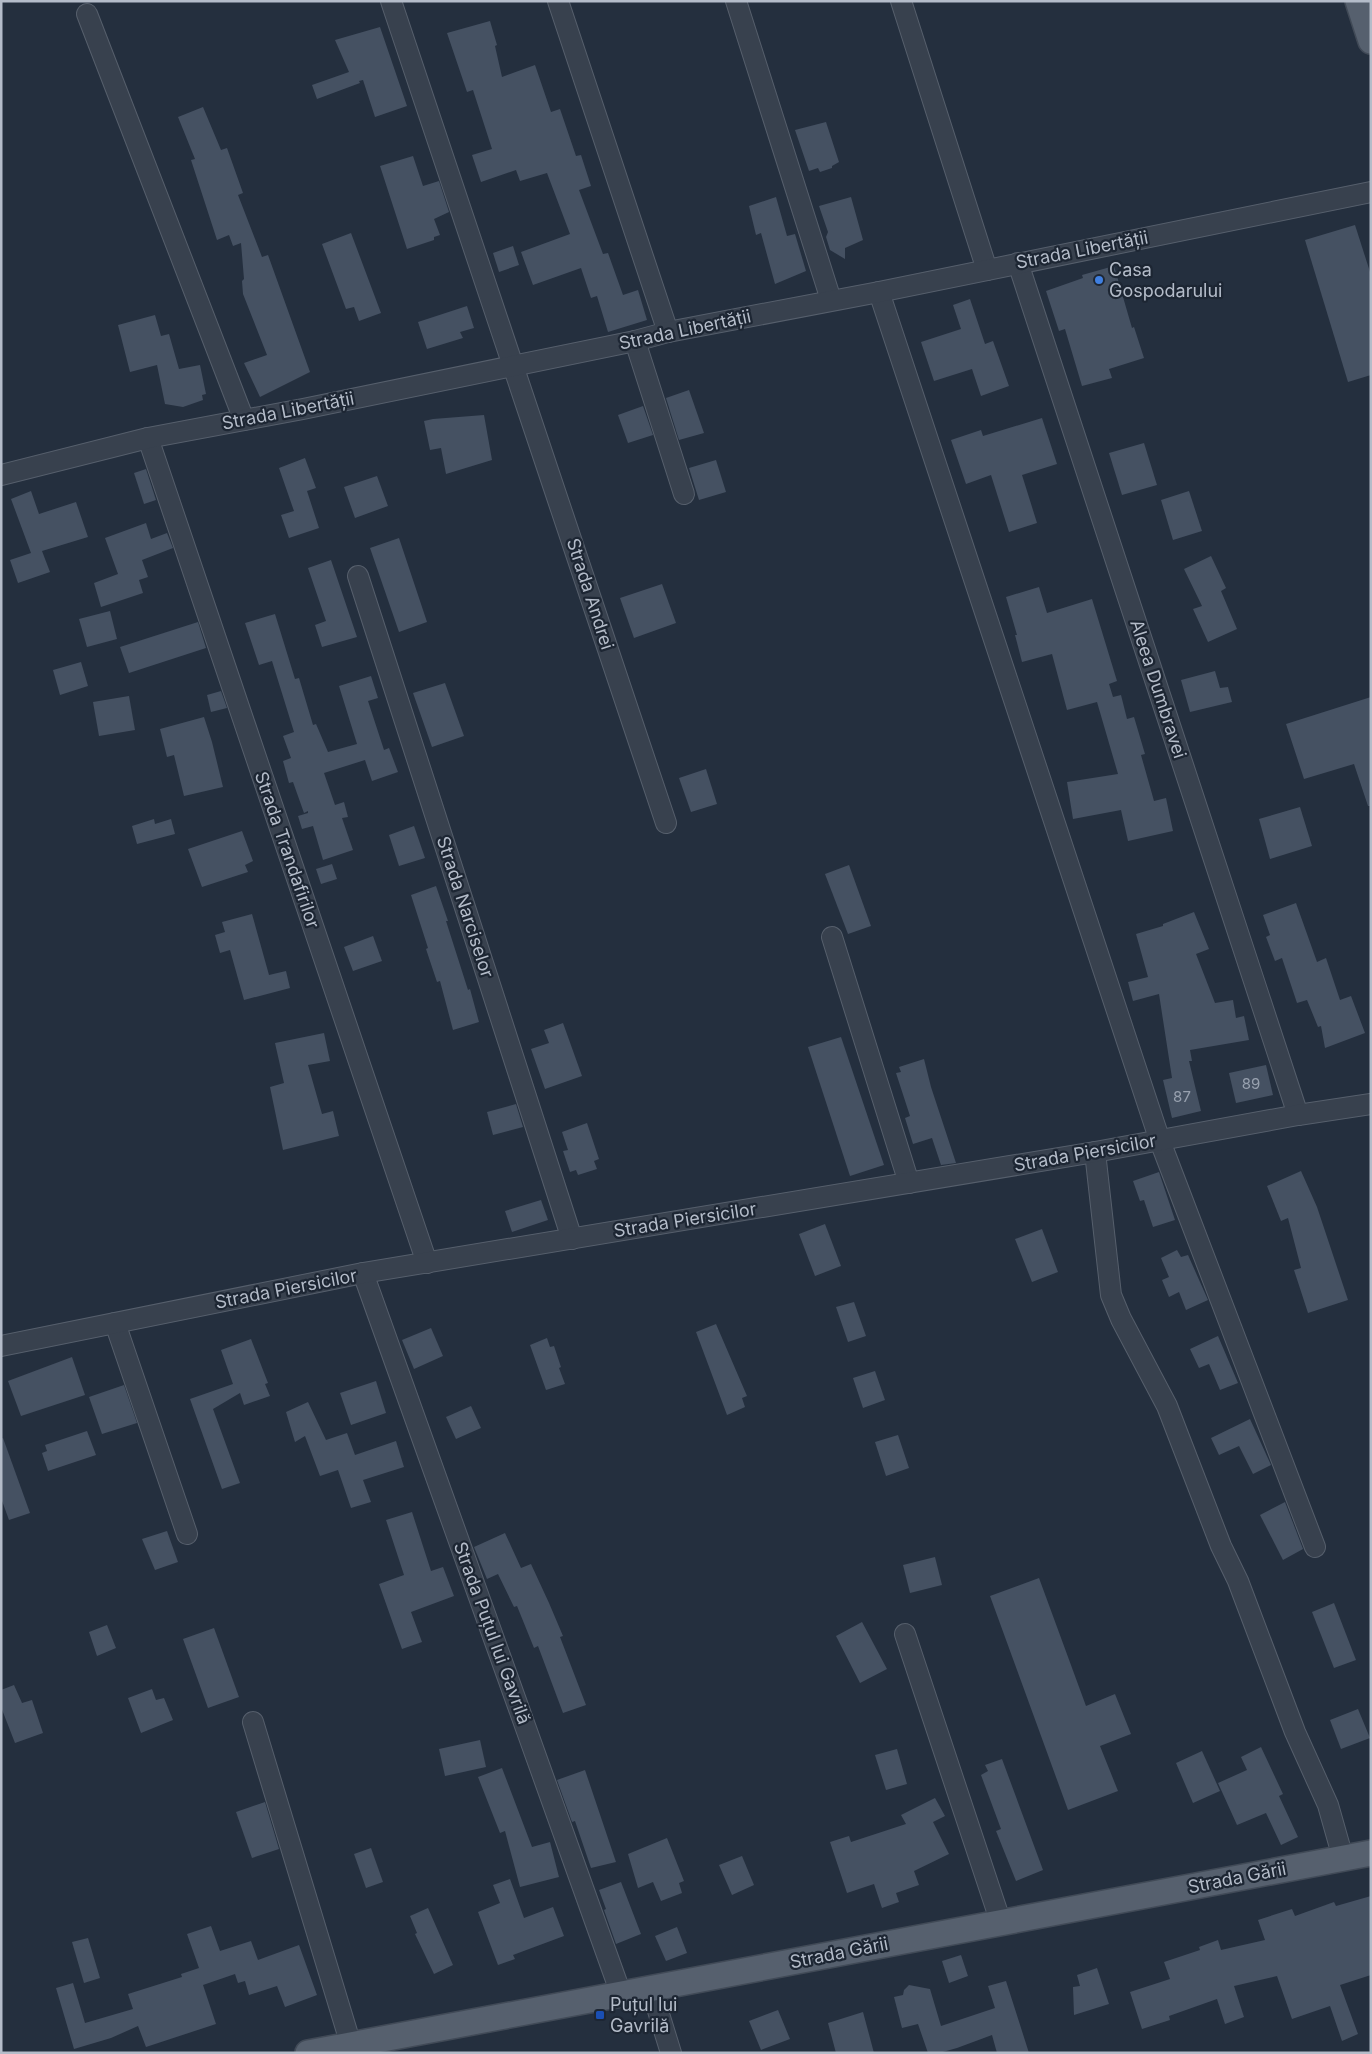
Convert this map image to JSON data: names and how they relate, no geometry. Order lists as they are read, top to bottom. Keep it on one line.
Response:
{"streets":{"main road":["Strada Gării"],"street":["Strada Libertății","Strada Andrei","Aleea Dumbravei","Strada Trandafirilor","Strada Narciselor","Strada Piersicilor","Strada Puțul lui Gavrilă"]},"crossings":[["Strada Libertății","Strada Andrei"],["Strada Libertății","Aleea Dumbravei"],["Strada Libertății","Strada Trandafirilor"],["Aleea Dumbravei","Strada Piersicilor"],["Strada Trandafirilor","Strada Piersicilor"],["Strada Narciselor","Strada Piersicilor"],["Strada Piersicilor","Strada Puțul lui Gavrilă"],["Strada Puțul lui Gavrilă","Strada Gării"]],"places":{"other":["Casa Gospodarului"],"transit":["Puțul lui Gavrilă"]},"house_numbers":["89","87"]}
